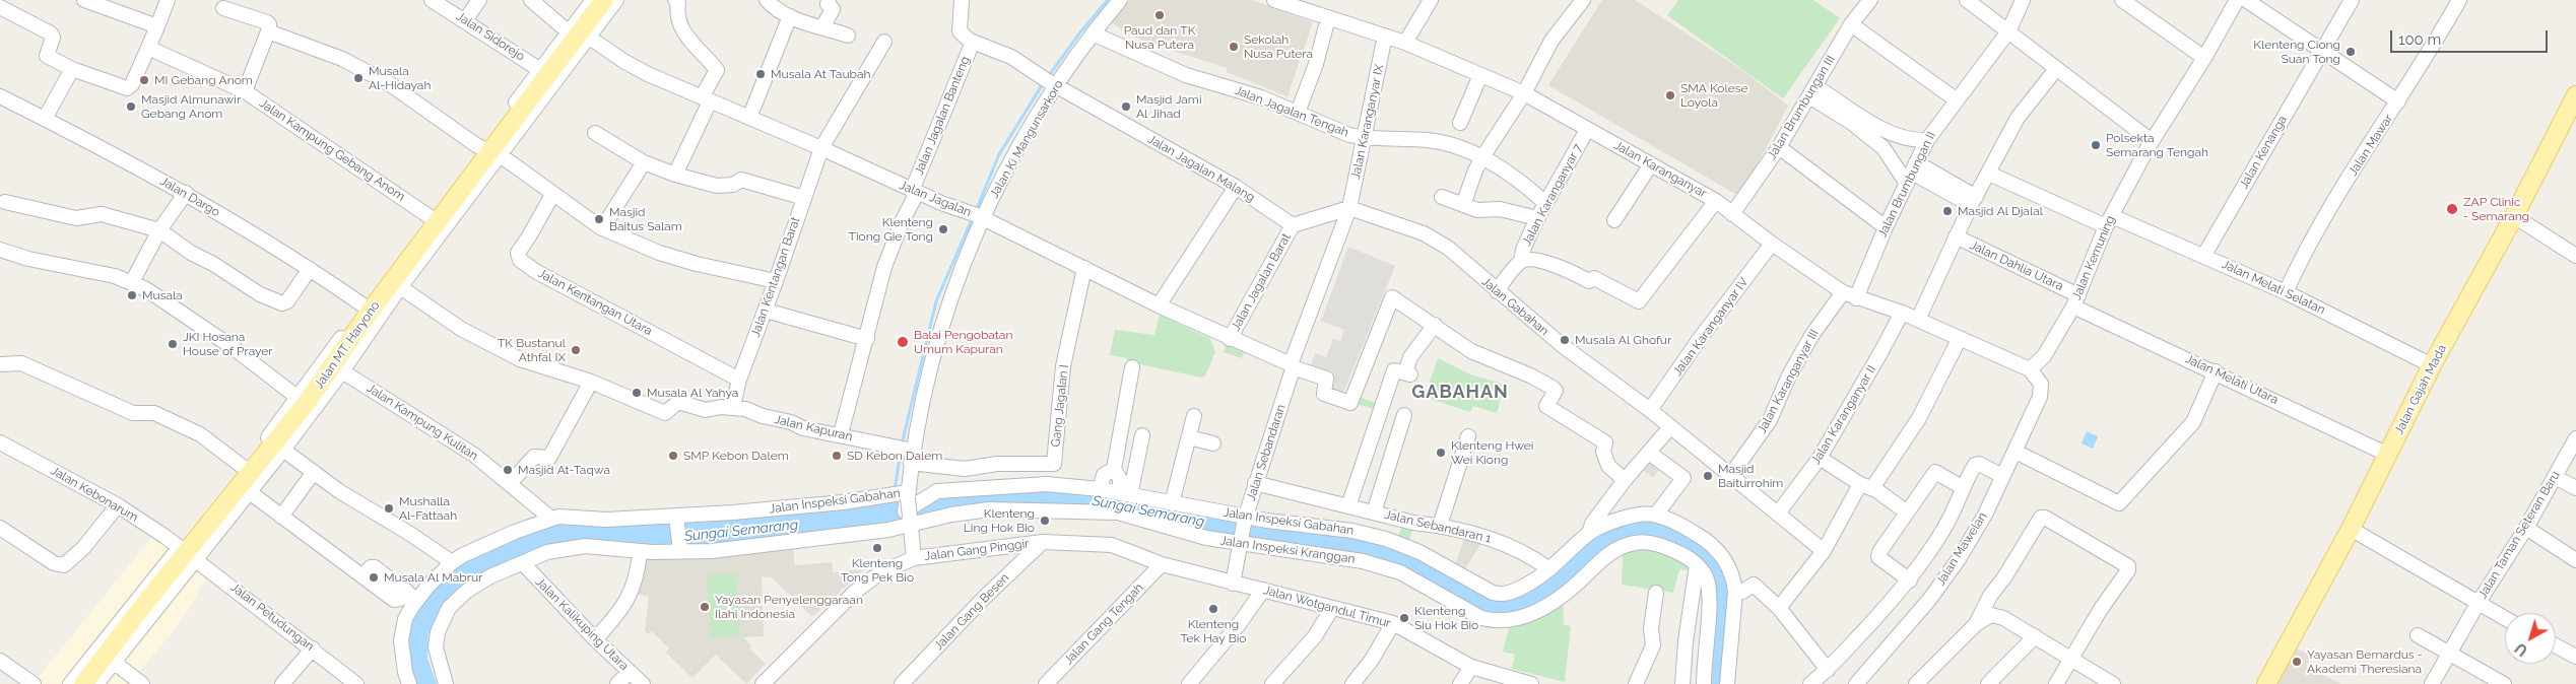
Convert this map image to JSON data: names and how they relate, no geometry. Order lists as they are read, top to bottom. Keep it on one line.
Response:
{"streets":{"main road":["Jalan MT. Haryono","Jalan Gajah Mada"],"street":["Jalan Sidorejo","Jalan Brumbungan III","Jalan Jagalan Tengah","Jalan Jagalan Banteng","Jalan Karanganyar IX","Jalan Ki Mangunsarkoro","Jalan Mawar","Jalan Kampung Gebang Anom","Jalan Kenanga","Jalan Jagalan Malang","Jalan Karanganyar","Jalan Brumbungan II","Jalan Karanganyar 7","Jalan Dargo","Jalan Jagalan","Jalan Kemuning","Jalan Dahlia Utara","Jalan Kentangan Barat","Jalan Jagalan Barat","Jalan Melati Selatan","Jalan Kentangan Utara","Jalan Gabahan","Jalan Karanganyar IV","Jalan Melati Utara","Jalan Karanganyar III","Gang Jagalan I","Jalan Karanganyar II","Jalan Kampung Kulitan","Jalan Kapuran","Jalan Sebandaran","Jalan Kebonarum","Jalan Inspeksi Gabahan","Jalan Sebandaran 1","Jalan Taman Seteran Baru","Jalan Mawelan","Jalan Gang Pinggir","Jalan Inspeksi Kranggan","Jalan Wotgandul Timur","Jalan Gang Besen","Jalan Petudungan","Jalan Kalikuping Utara","Jalan Gang Tengah"]},"crossings":[["Jalan Sidorejo","Jalan MT. Haryono"],["Jalan Brumbungan III","Jalan Karanganyar"],["Jalan Jagalan Tengah","Jalan Karanganyar IX"],["Jalan Jagalan Tengah","Jalan Ki Mangunsarkoro"],["Jalan Jagalan Tengah","Jalan Karanganyar 7"],["Jalan Jagalan Banteng","Jalan Ki Mangunsarkoro"],["Jalan Jagalan Banteng","Jalan Jagalan Malang"],["Jalan Jagalan Banteng","Jalan Jagalan"],["Jalan Jagalan Banteng","Jalan Kapuran"],["Jalan Karanganyar IX","Jalan Karanganyar"],["Jalan Karanganyar IX","Jalan Gabahan"],["Jalan Karanganyar IX","Jalan Sebandaran"],["Jalan Ki Mangunsarkoro","Jalan Jagalan Malang"],["Jalan Ki Mangunsarkoro","Jalan Jagalan"],["Jalan Ki Mangunsarkoro","Gang Jagalan I"],["Jalan Ki Mangunsarkoro","Jalan Kapuran"],["Jalan Ki Mangunsarkoro","Jalan Inspeksi Gabahan"],["Jalan Mawar","Jalan Melati Selatan"],["Jalan Kampung Gebang Anom","Jalan MT. Haryono"],["Jalan Kenanga","Jalan Melati Selatan"],["Jalan Jagalan Malang","Jalan Jagalan Barat"],["Jalan Karanganyar","Jalan Brumbungan II"],["Jalan Karanganyar","Jalan Karanganyar 7"],["Jalan Karanganyar","Jalan Kemuning"],["Jalan Karanganyar","Jalan Karanganyar IV"],["Jalan Karanganyar","Jalan Karanganyar III"],["Jalan Karanganyar","Jalan Karanganyar II"],["Jalan Karanganyar","Jalan Mawelan"],["Jalan Brumbungan II","Jalan Karanganyar III"],["Jalan Karanganyar 7","Jalan Gabahan"],["Jalan Dargo","Jalan MT. Haryono"],["Jalan Jagalan","Jalan Kentangan Barat"],["Jalan Jagalan","Jalan Jagalan Barat"],["Jalan Jagalan","Jalan MT. Haryono"],["Jalan Jagalan","Gang Jagalan I"],["Jalan Jagalan","Jalan Sebandaran"],["Jalan Kemuning","Jalan Dahlia Utara"],["Jalan Kemuning","Jalan Melati Selatan"],["Jalan Kemuning","Jalan Melati Utara"],["Jalan Kemuning","Jalan Mawelan"],["Jalan Dahlia Utara","Jalan Melati Utara"],["Jalan Kentangan Barat","Jalan Kentangan Utara"],["Jalan Kentangan Barat","Jalan Kapuran"],["Jalan Melati Selatan","Jalan Gajah Mada"],["Jalan Gabahan","Jalan Karanganyar IV"],["Jalan Gabahan","Jalan Karanganyar III"],["Jalan Gabahan","Jalan Karanganyar II"],["Jalan Gabahan","Jalan Sebandaran"],["Jalan MT. Haryono","Jalan Kampung Kulitan"],["Jalan MT. Haryono","Jalan Kebonarum"],["Jalan MT. Haryono","Jalan Petudungan"],["Jalan Melati Utara","Jalan Gajah Mada"],["Gang Jagalan I","Jalan Kapuran"],["Jalan Kampung Kulitan","Jalan Inspeksi Gabahan"],["Jalan Sebandaran","Jalan Inspeksi Gabahan"],["Jalan Sebandaran","Jalan Sebandaran 1"],["Jalan Sebandaran","Jalan Gang Pinggir"],["Jalan Sebandaran","Jalan Inspeksi Kranggan"],["Jalan Sebandaran","Jalan Wotgandul Timur"],["Jalan Kebonarum","Jalan Petudungan"],["Jalan Inspeksi Gabahan","Jalan Sebandaran 1"],["Jalan Gang Pinggir","Jalan Wotgandul Timur"],["Jalan Gang Pinggir","Jalan Gang Besen"],["Jalan Gang Pinggir","Jalan Gang Tengah"],["Jalan Inspeksi Kranggan","Jalan Kalikuping Utara"]],"districts":["GABAHAN"],"water":["Sungai Semarang"],"places":["Paud dan TK Nusa Putera","Sekolah Nusa Putera","Klenteng Ciong Suan Tong","Musala At Taubah","Musala Al-Hidayah","MI Gebang Anom","SMA Kolese Loyola","Masjid Almunawir Gebang Anom","Masjid Jami Al Jihad","Polsekta Semarang Tengah","ZAP Clinic - Semarang","Masjid Al Djalal","Masjid Baitus Salam","Klenteng Tiong Gie Tong","Musala","Musala Al Ghofur","Balai Pengobatan Umum Kapuran","JKI Hosana House of Prayer","TK Bustanul Athfal IX","Musala Al Yahya","Klenteng Hwei Wei Kiong","SMP Kebon Dalem","SD Kebon Dalem","Masjid At-Taqwa","Masjid Baiturrohim","Mushalla Al-Fattaah","Klenteng Ling Hok Bio","Klenteng Tong Pek Bio","Musala Al Mabrur","Yayasan Penyelenggaraan Ilahi Indonesia","Klenteng Tek Hay Bio","Klenteng Siu Hok Bio","Yayasan Bernardus - Akademi Theresiana"],"scale_bar":"100 m","north":"bottom left"}
